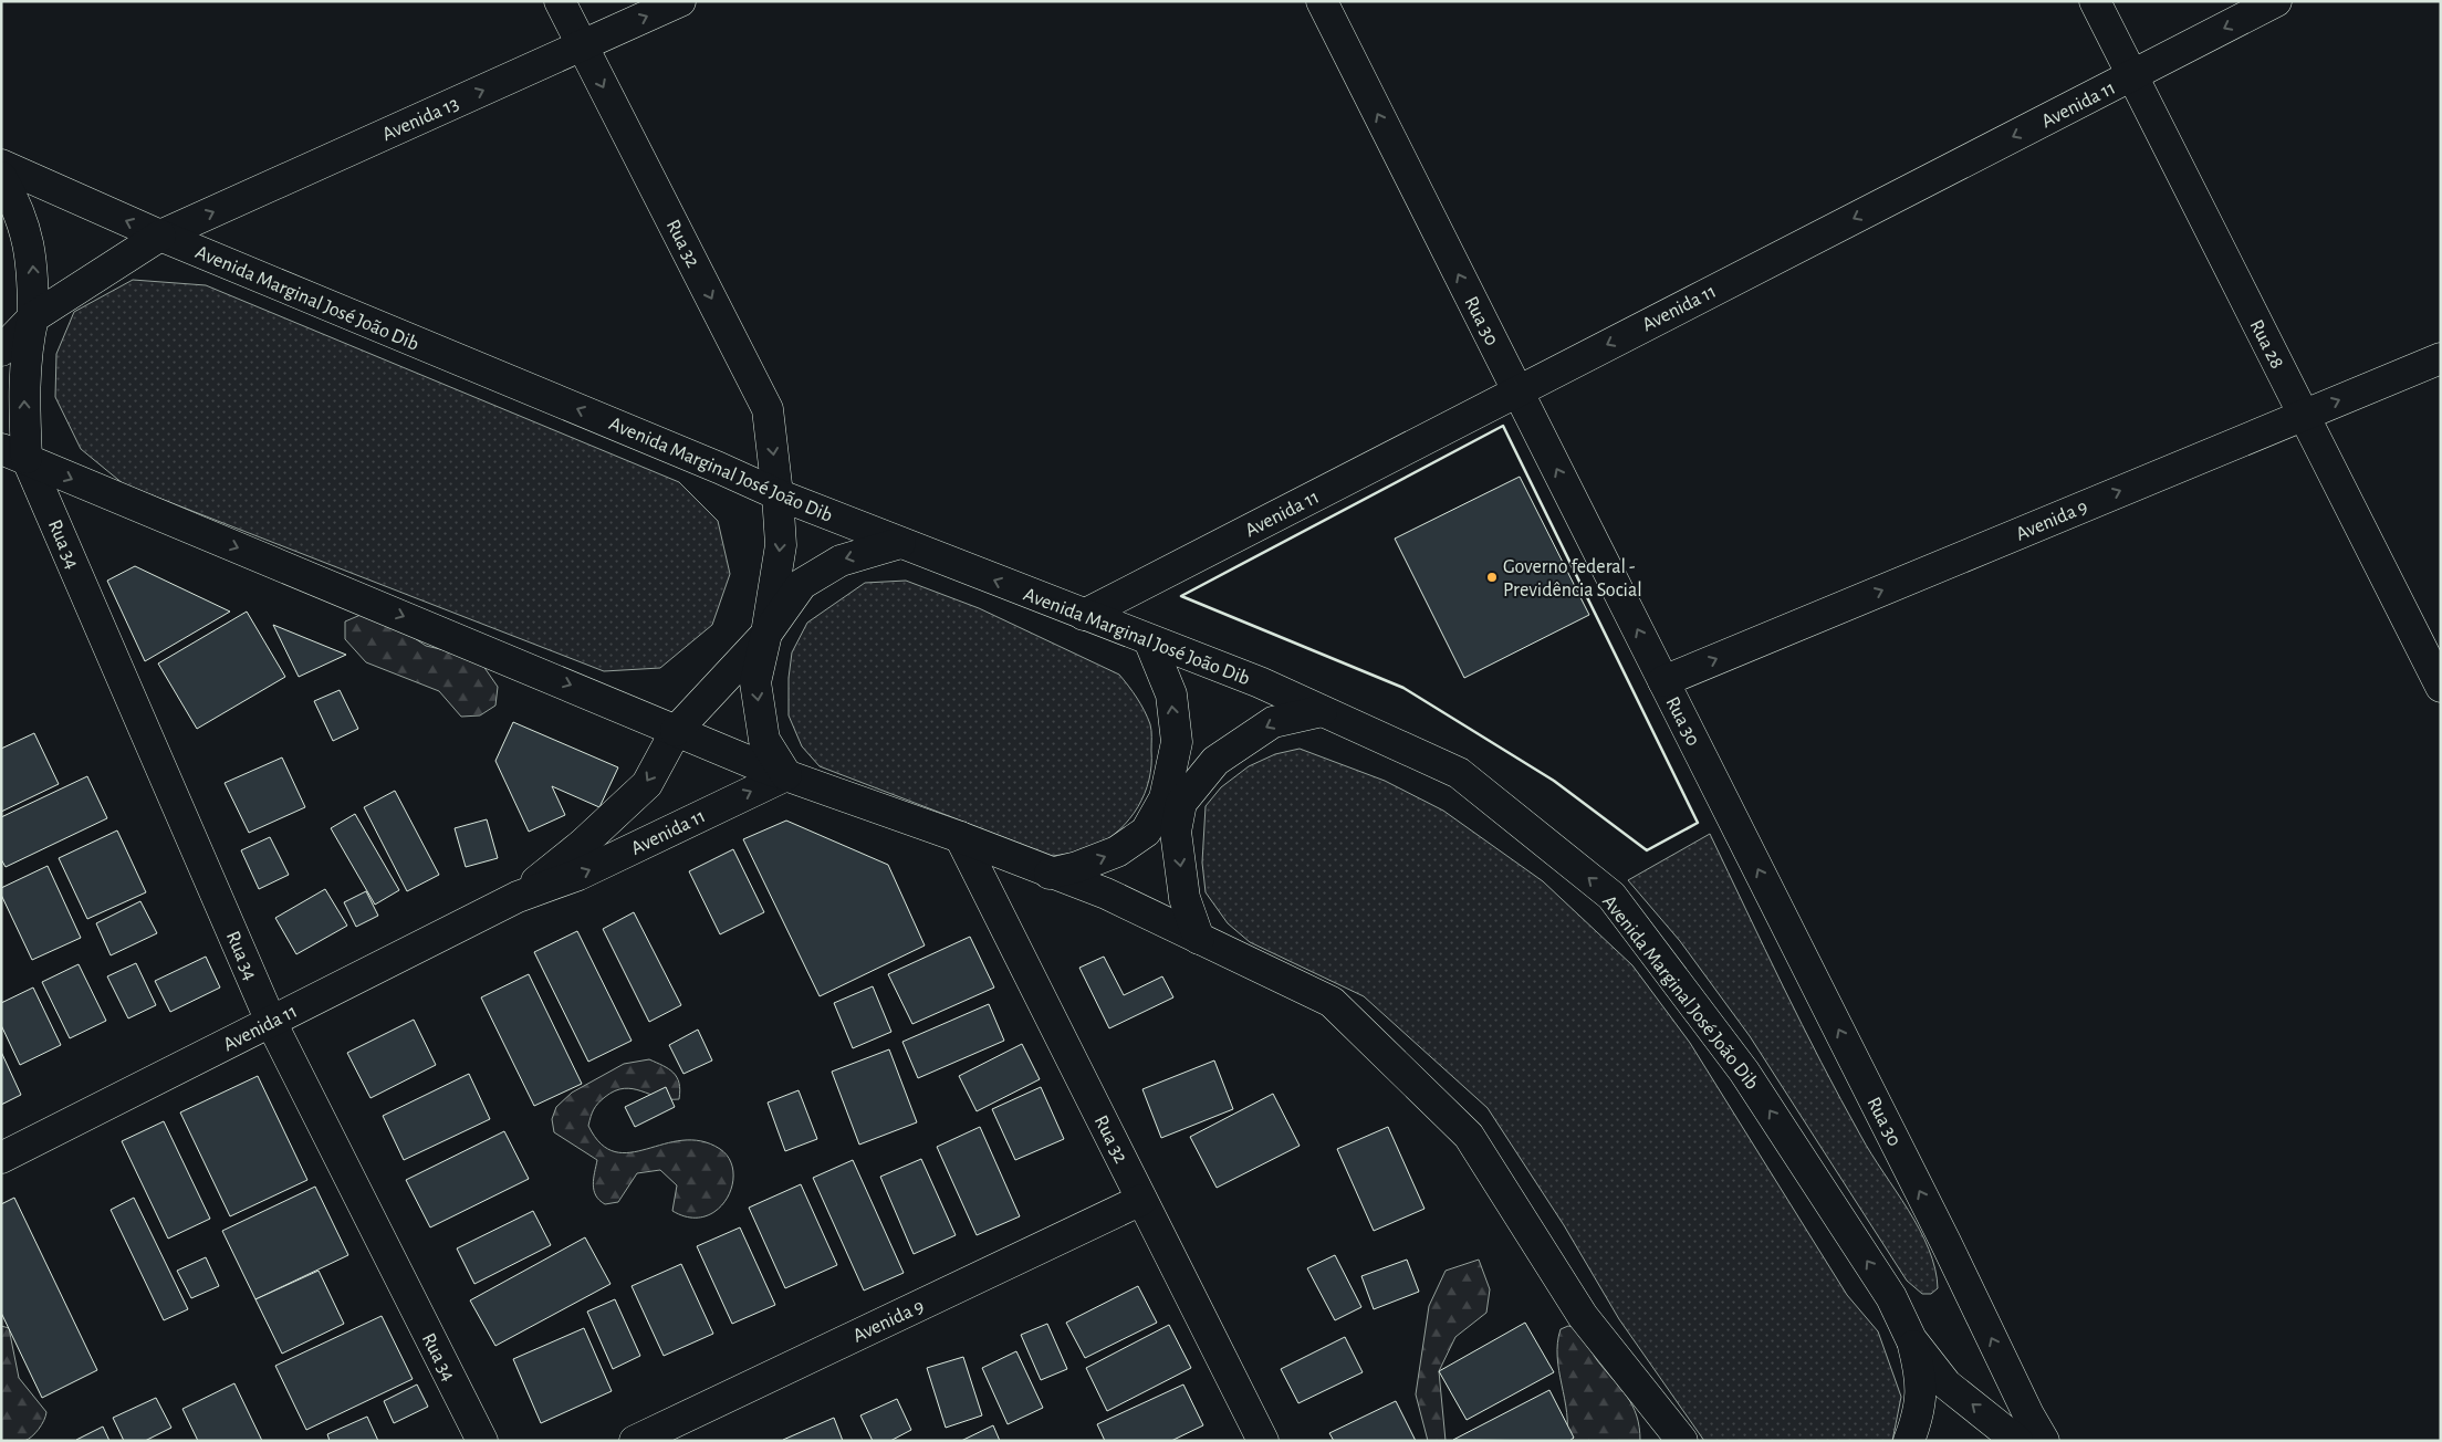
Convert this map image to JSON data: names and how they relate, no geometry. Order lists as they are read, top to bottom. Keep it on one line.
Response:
{"streets":{"street":["Avenida 11","Avenida 13","Rua 32","Avenida Marginal José João Dib","Rua 30","Rua 28","Avenida 9","Rua 34"]},"crossings":[["Avenida 11","Rua 32"],["Avenida 11","Avenida Marginal José João Dib"],["Avenida 11","Rua 30"],["Avenida 11","Rua 28"],["Avenida 11","Rua 34"],["Avenida 13","Rua 32"],["Avenida 13","Avenida Marginal José João Dib"],["Rua 32","Avenida Marginal José João Dib"],["Rua 32","Avenida 9"],["Rua 30","Avenida 9"],["Rua 28","Avenida 9"]],"one_way":["Avenida 13","Rua 32","Rua 30","Avenida 9"],"places":["Governo federal - Previdência Social"]}
